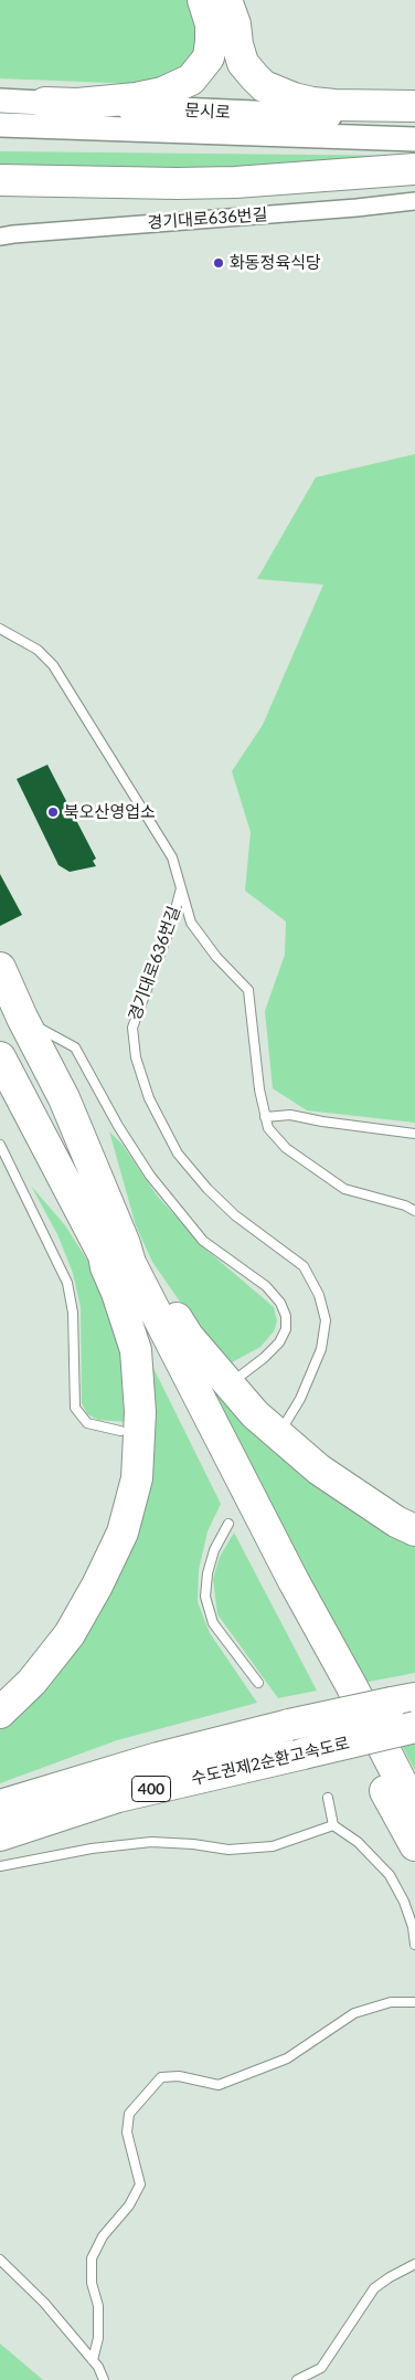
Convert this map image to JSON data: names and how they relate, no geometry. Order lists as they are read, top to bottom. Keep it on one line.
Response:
{"streets":{"highway":["수도권제2순환고속도로","400"],"street":["문시로","경기대로636번길"]},"places":["화동정육식당","북오산영업소"]}
